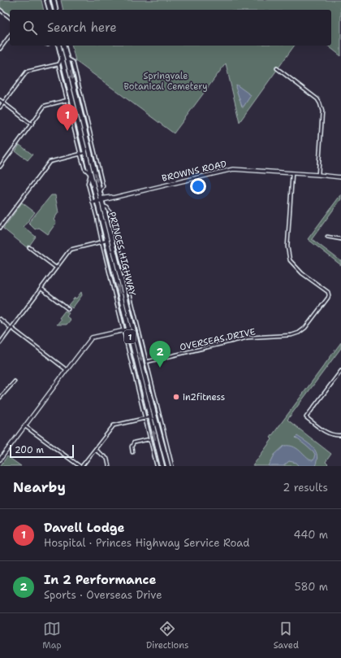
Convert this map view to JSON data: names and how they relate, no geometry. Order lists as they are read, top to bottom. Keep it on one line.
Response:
{"streets":{"highway":["PRINCES HIGHWAY","1"],"street":["BROWNS ROAD","OVERSEAS DRIVE"]},"crossings":[["BROWNS ROAD","PRINCES HIGHWAY"],["BROWNS ROAD","OVERSEAS DRIVE"]],"parks":["Springvale Botanical Cemetery"],"places":["in2fitness"],"scale_bar":"200 m","page":{"search":"Search here","pins":["1","2"],"scale":"200 m","heading":["Nearby","2 results"],"list":[{"mark":"1","name":"Davell Lodge","note":"Hospital · Princes Highway Service Road","value":"440 m"},{"mark":"2","name":"In 2 Performance","note":"Sports · Overseas Drive","value":"580 m"}],"nav":["Map","Directions","Saved"]}}
